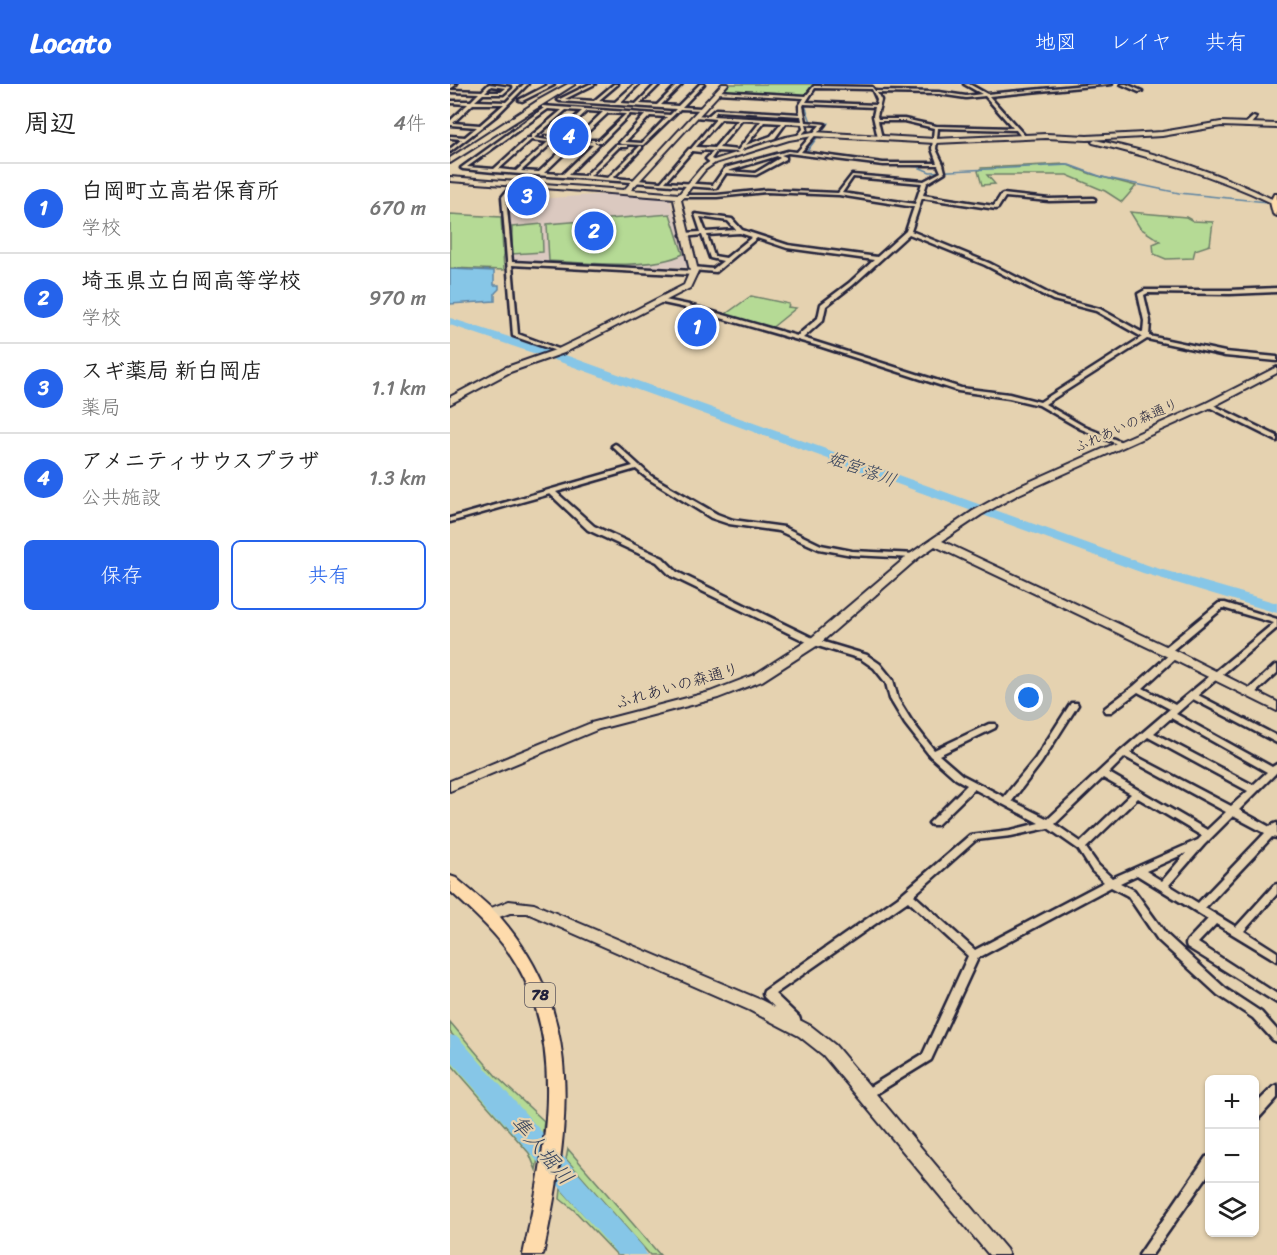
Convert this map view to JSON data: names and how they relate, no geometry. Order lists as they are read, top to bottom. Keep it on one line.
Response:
{"streets":{"main road":["78"],"street":["ふれあいの森通り"]},"water":["姫宮落川","隼人堀川"],"page":{"header":"Locato","nav":["地図","レイヤ","共有"],"heading":["周辺","4件"],"pins":["4","3","2","1"],"list":[{"mark":"1","name":"白岡町立高岩保育所","note":"学校","value":"670 m"},{"mark":"2","name":"埼玉県立白岡高等学校","note":"学校","value":"970 m"},{"mark":"3","name":"スギ薬局 新白岡店","note":"薬局","value":"1.1 km"},{"mark":"4","name":"アメニティサウスプラザ","note":"公共施設","value":"1.3 km"}],"buttons":["保存","共有"],"map_buttons":["+","−"]}}
